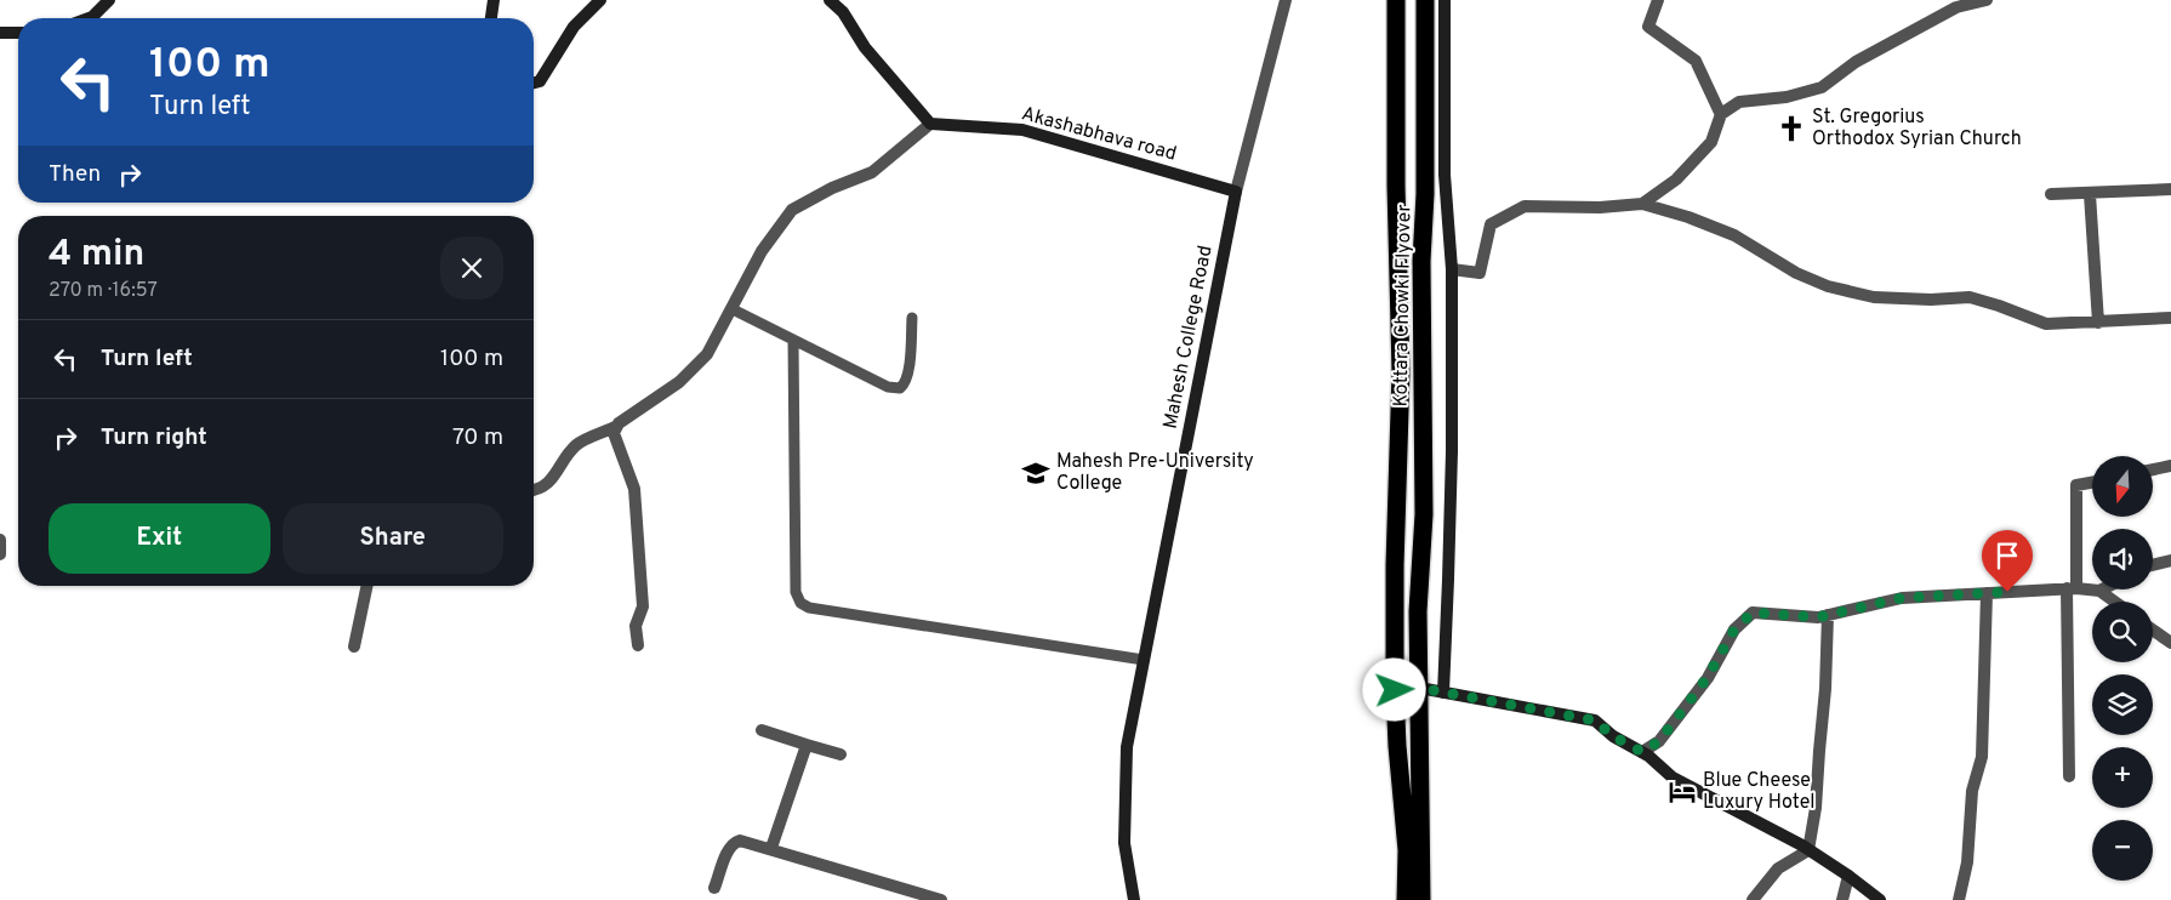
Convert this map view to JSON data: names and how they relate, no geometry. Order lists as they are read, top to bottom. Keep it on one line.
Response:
{"streets":{"highway":["Kottara Chowki Flyover"],"street":["Akashabhava road","Mahesh College Road"]},"crossings":[["Akashabhava road","Mahesh College Road"]],"places":{"church":["St. Gregorius Orthodox Syrian Church"],"school or university":["Mahesh Pre-University College"],"hotel":["Blue Cheese Luxury Hotel"]},"north":"bottom","page":{"turn":["100 m","Turn left"],"then":"Then","heading":["4 min","270 m · 16:57"],"list":[{"name":"Turn left","value":"100 m"},{"name":"Turn right","value":"70 m"}],"map_buttons":["+","−"],"buttons":["Exit","Share"]}}
